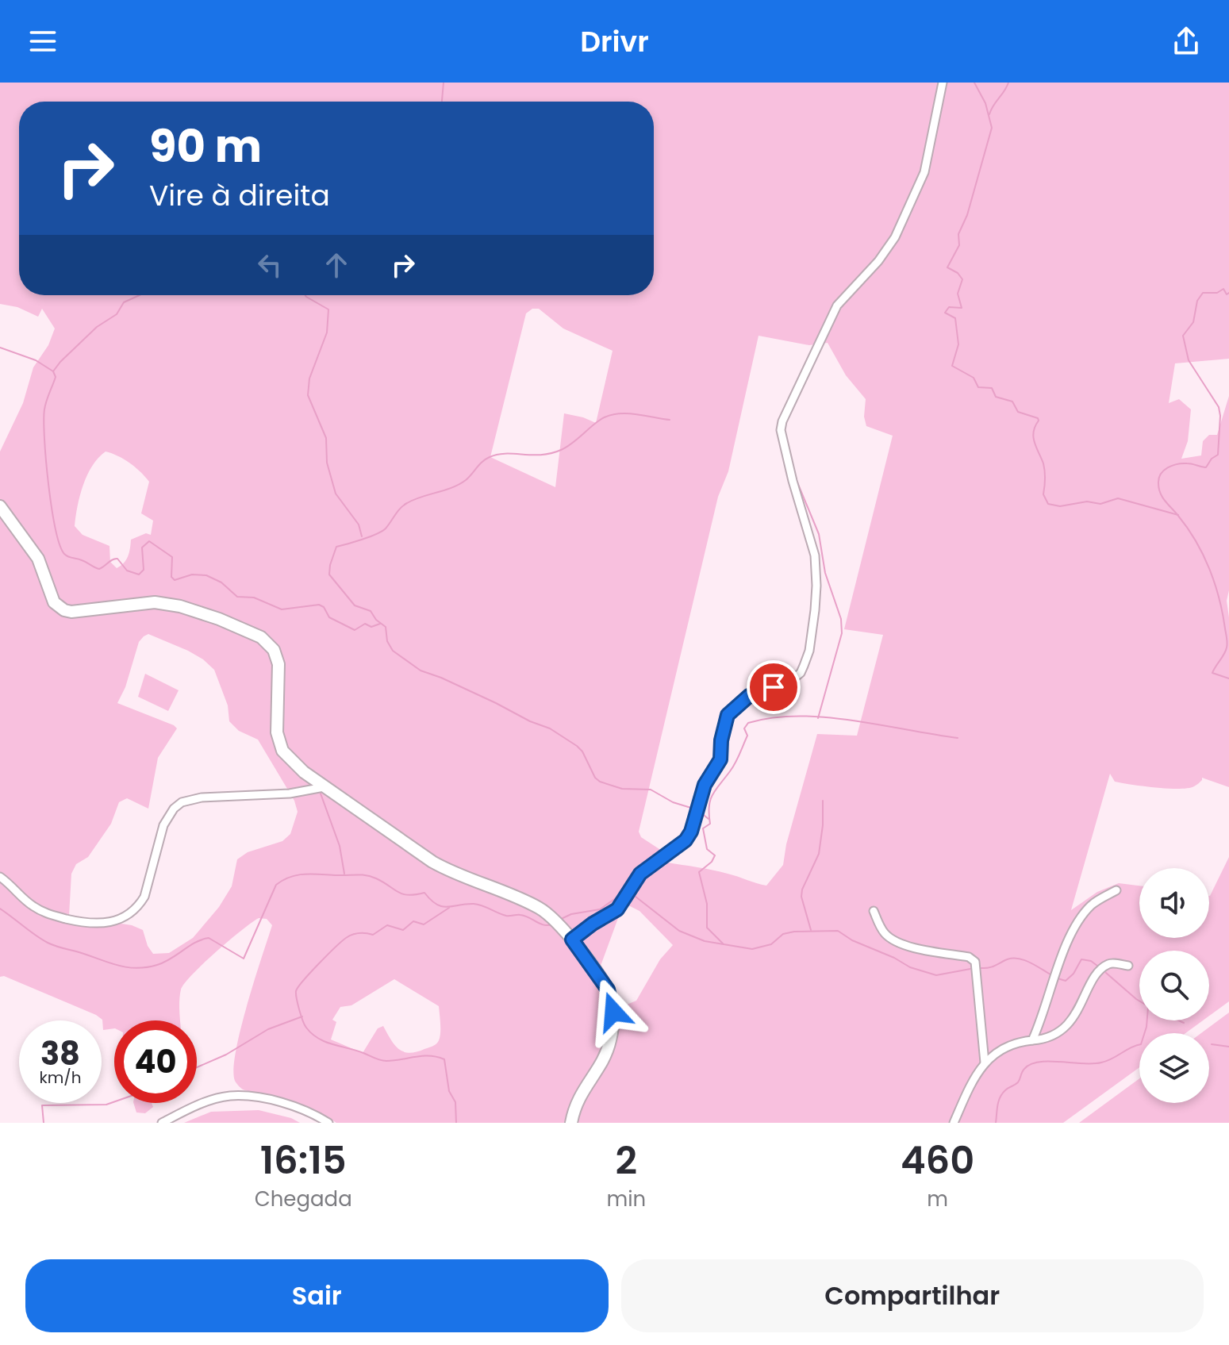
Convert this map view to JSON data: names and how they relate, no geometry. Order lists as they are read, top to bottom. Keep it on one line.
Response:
{"page":{"header":"Drivr","turn":["90 m","Vire à direita"],"speed":"38 km/h","limit":"40","eta":["16:15","Chegada","2","min","460","m"],"buttons":["Sair","Compartilhar"]}}
